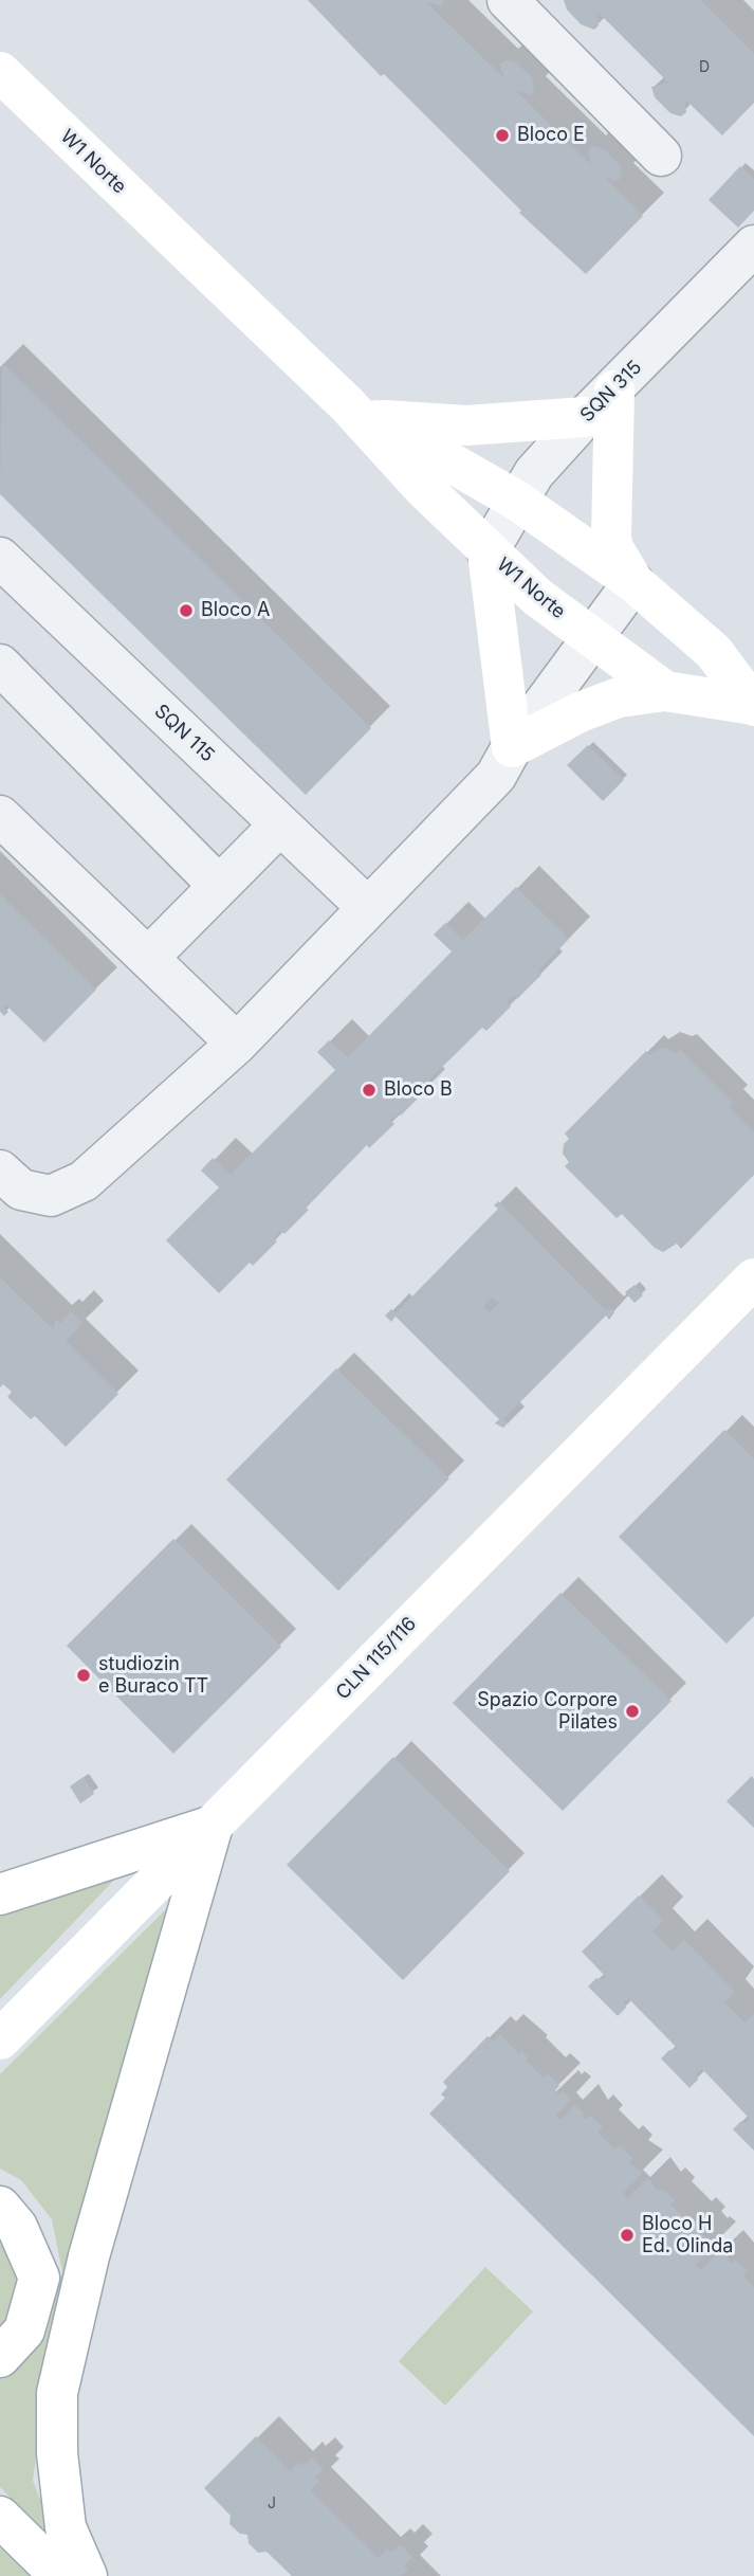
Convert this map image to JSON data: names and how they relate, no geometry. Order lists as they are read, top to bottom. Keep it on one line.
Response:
{"streets":{"street":["W1 Norte","SQN 315","SQN 115","CLN 115/116"]},"crossings":[["W1 Norte","SQN 315"]],"places":["Bloco E","Bloco A","Bloco B","studiozin e Buraco TT","Spazio Corpore Pilates","Bloco H Ed. Olinda"],"house_numbers":["D","J"]}
